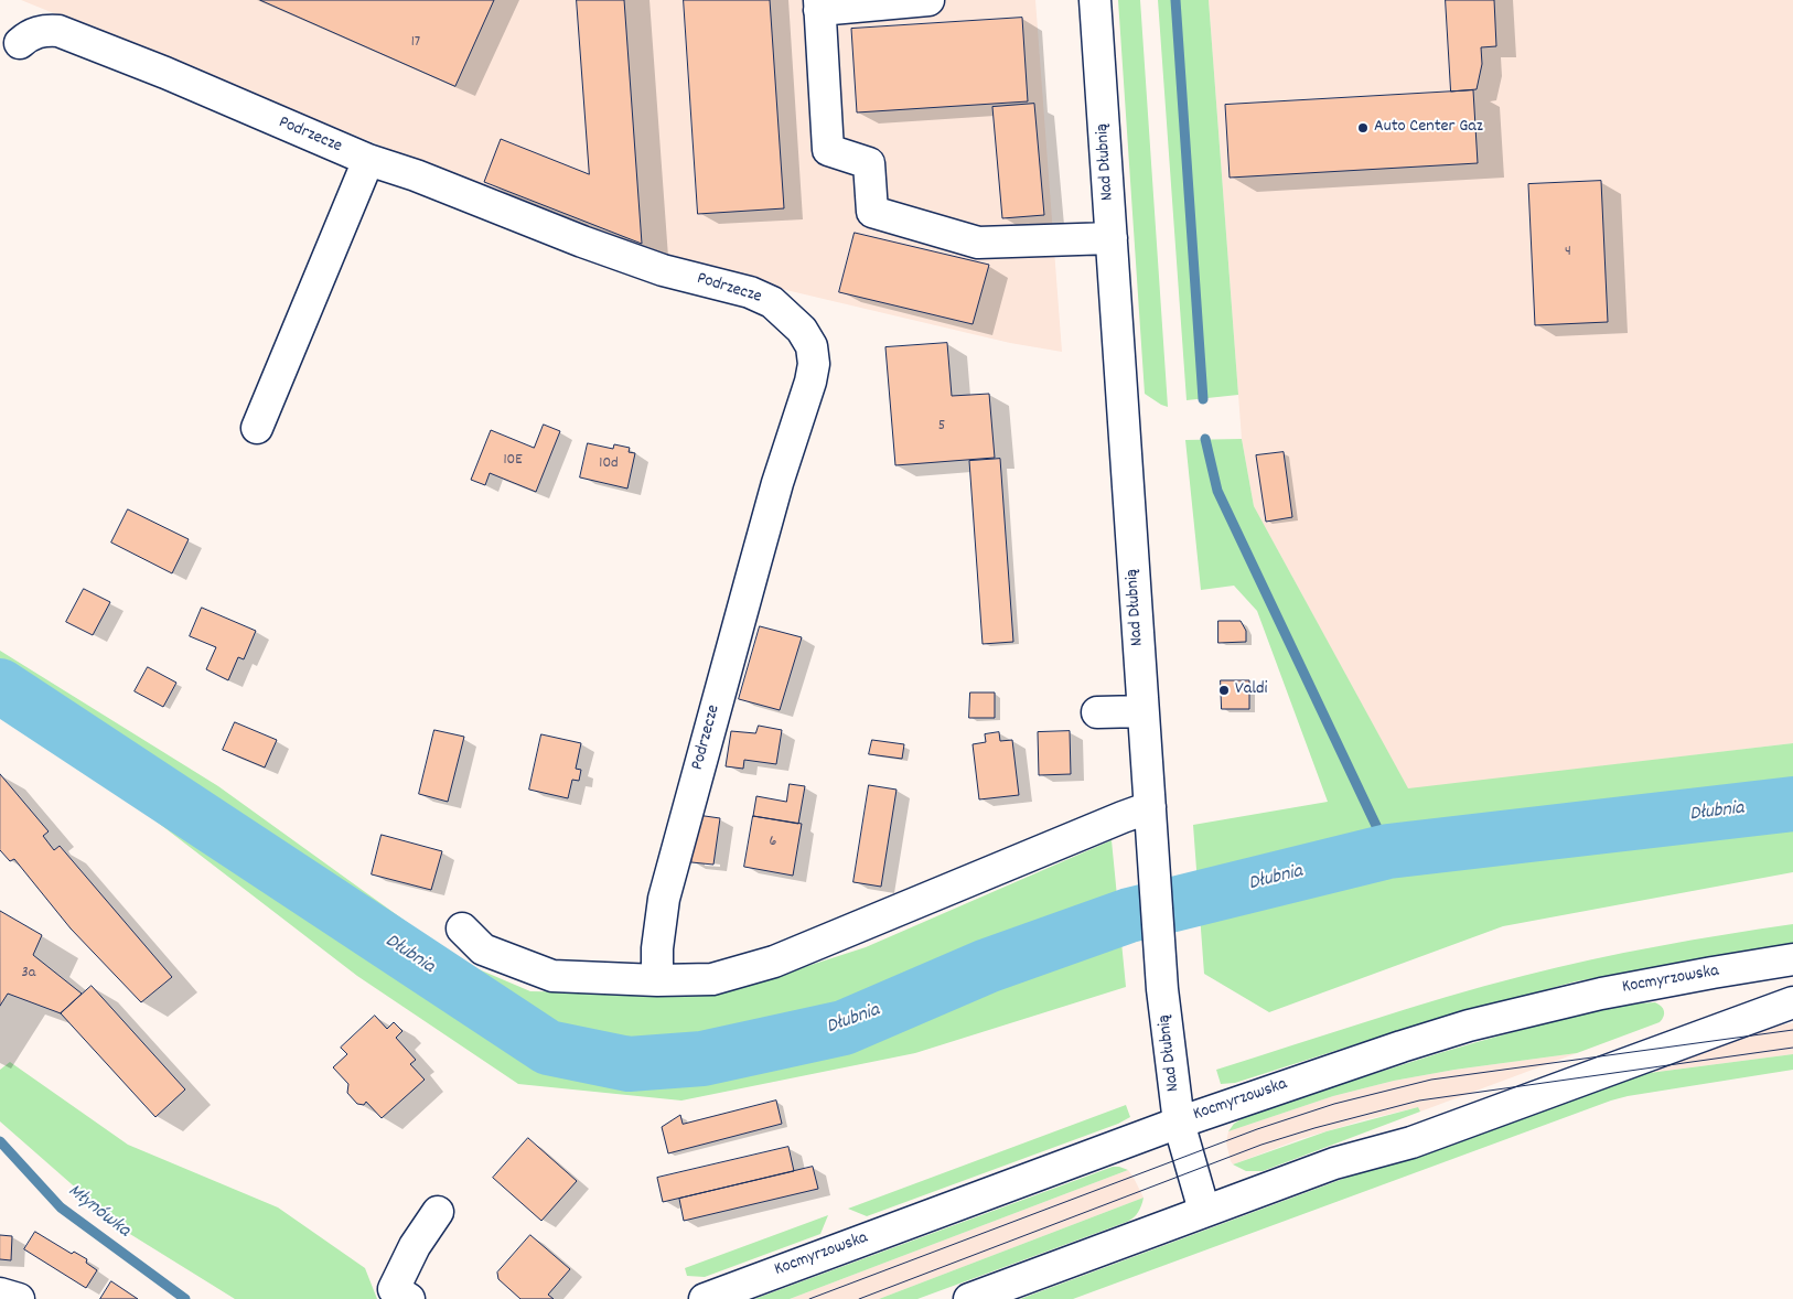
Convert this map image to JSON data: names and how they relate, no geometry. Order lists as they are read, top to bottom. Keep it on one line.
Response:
{"streets":{"street":["Podrzecze","Nad Dłubnią","Kocmyrzowska"]},"crossings":[["Nad Dłubnią","Kocmyrzowska"]],"water":["Dłubnia","Młynówka"],"places":["Auto Center Gaz","Valdi"],"house_numbers":["17","4","5","10E","10d","6","3a"]}
